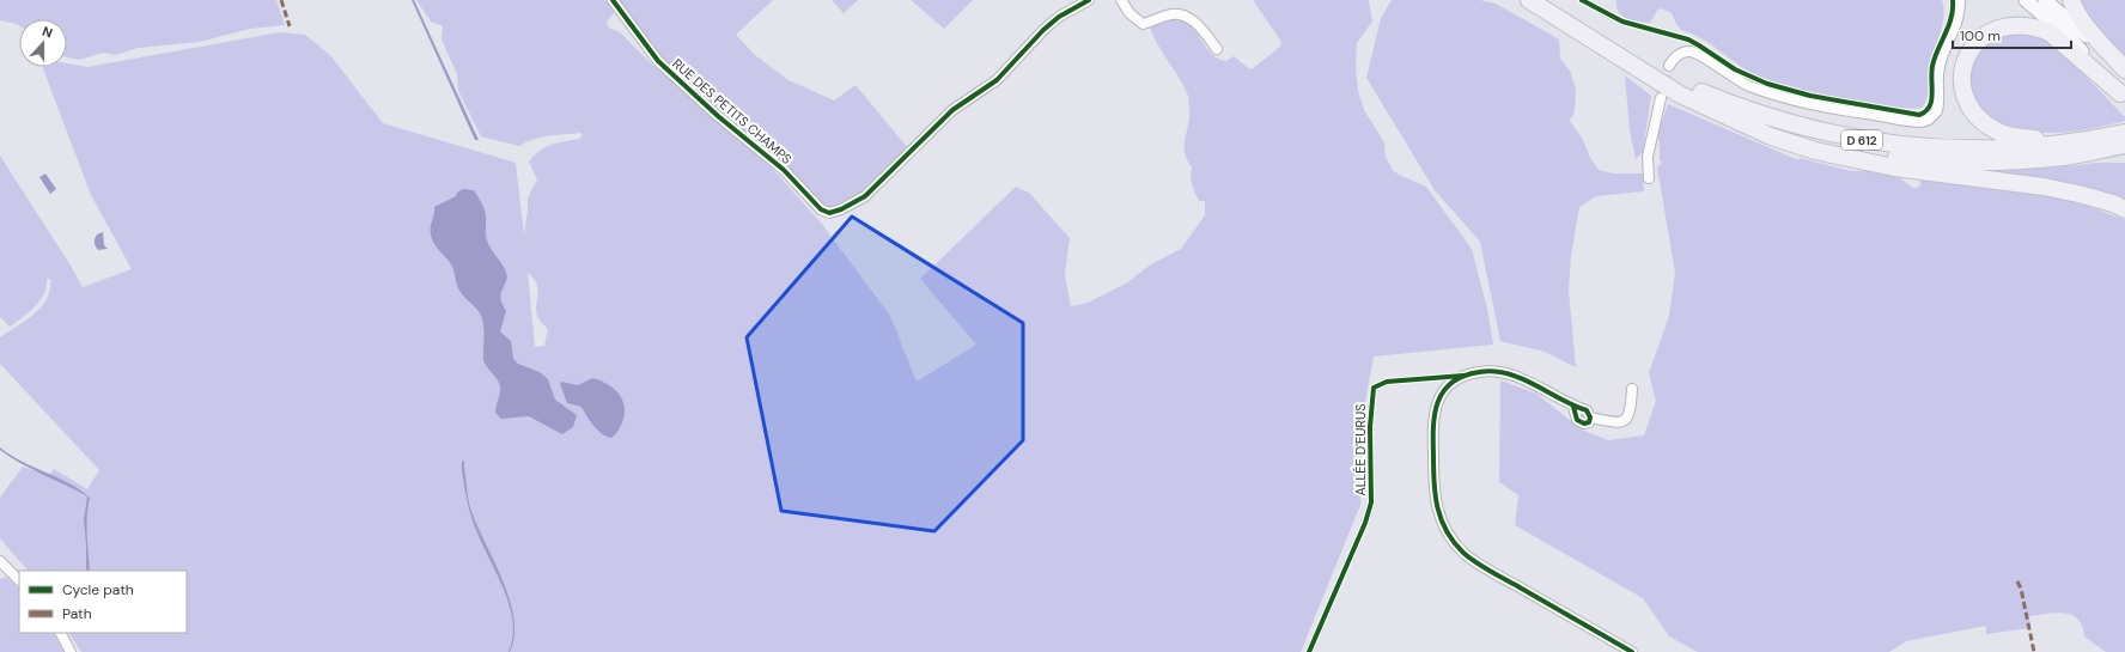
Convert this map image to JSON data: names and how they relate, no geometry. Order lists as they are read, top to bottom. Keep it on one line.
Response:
{"streets":{"highway":["D 612"],"street":["RUE DES PETITS CHAMPS"],"cycle path":["ALLÉE D'EURUS"]},"legend":["Cycle path","Path"],"scale_bar":"100 m","north":"top"}
